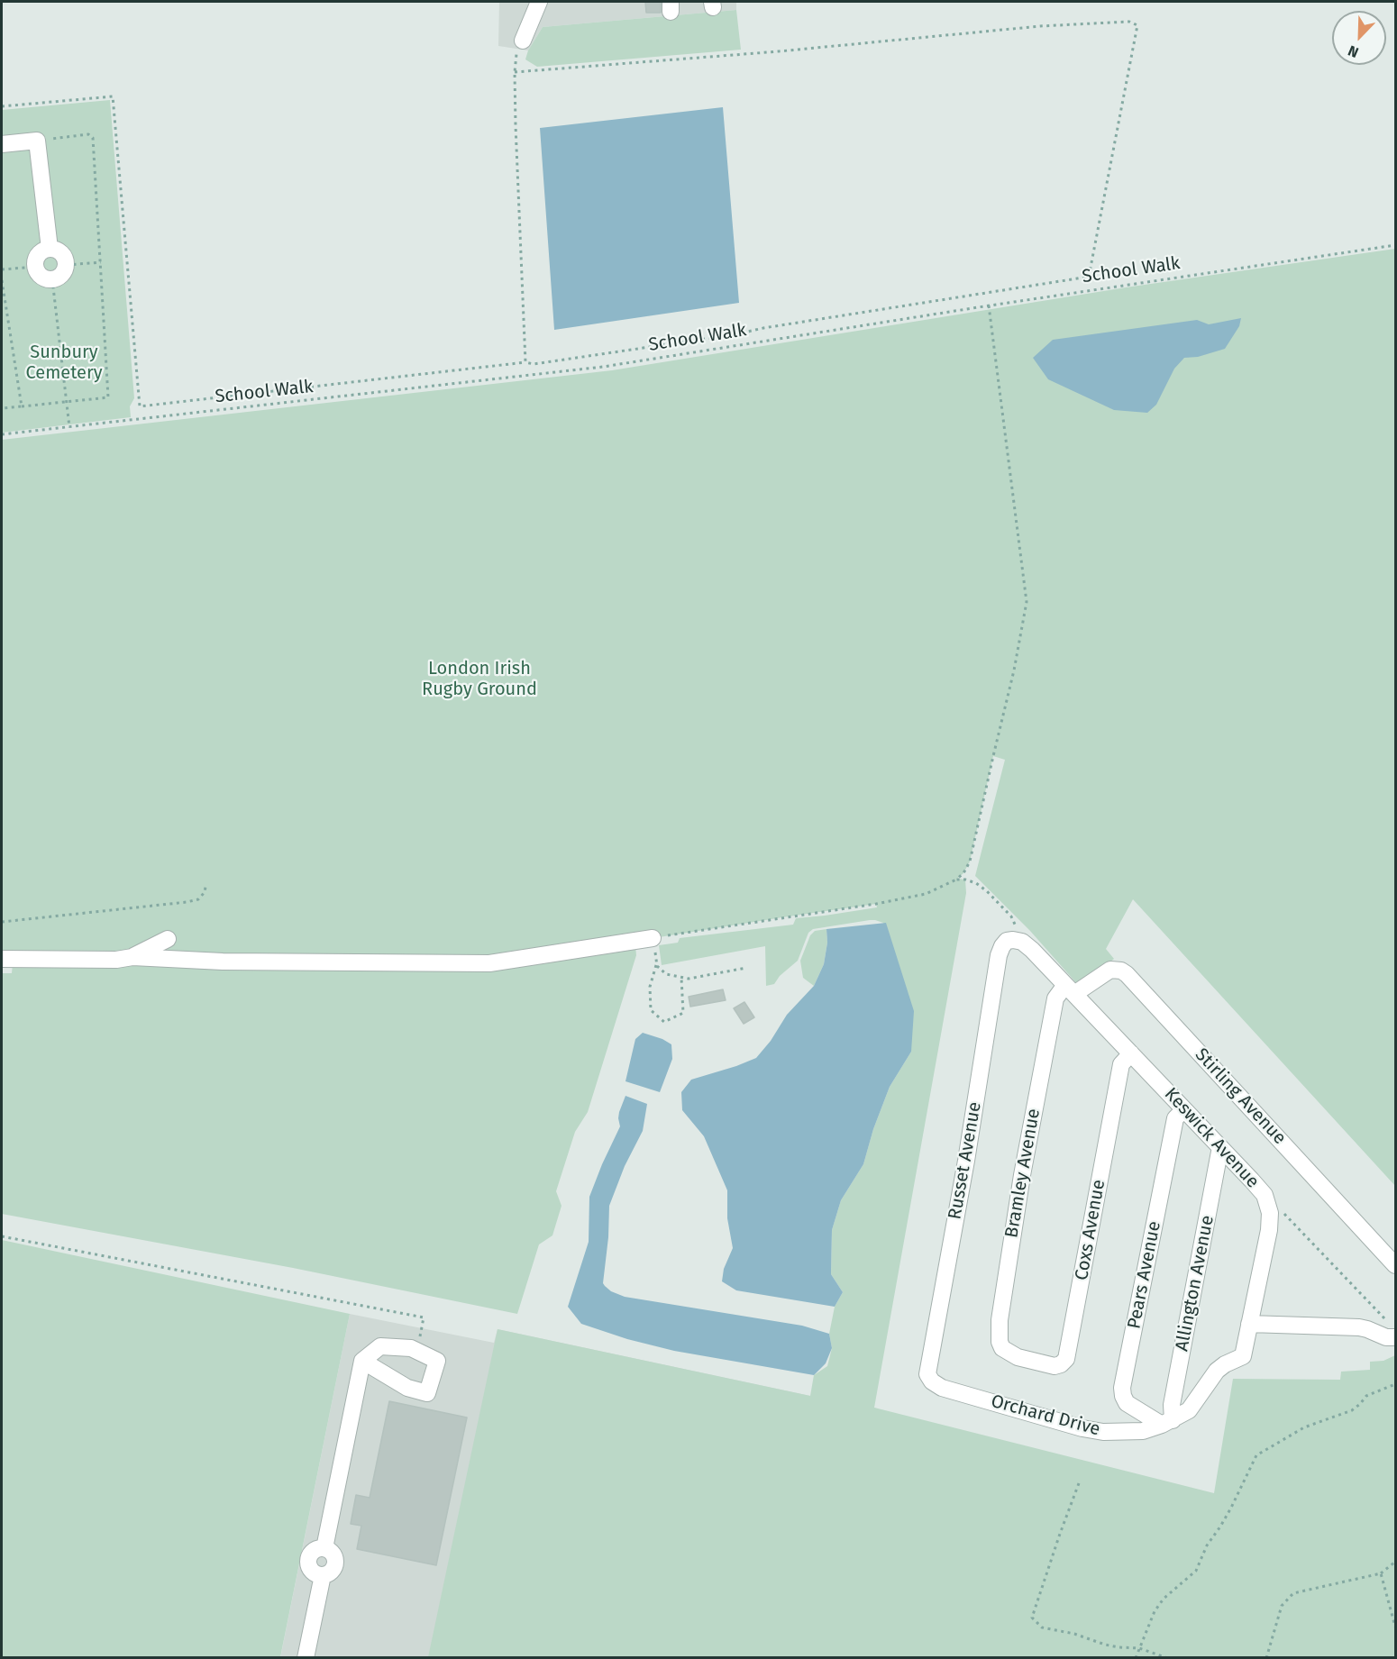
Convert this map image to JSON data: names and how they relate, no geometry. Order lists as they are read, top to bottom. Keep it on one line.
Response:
{"streets":{"lane":["Stirling Avenue","Keswick Avenue","Russet Avenue","Bramley Avenue","Coxs Avenue","Pears Avenue","Allington Avenue","Orchard Drive"],"path":["School Walk"]},"crossings":[["Stirling Avenue","Keswick Avenue"],["Stirling Avenue","Bramley Avenue"],["Keswick Avenue","Russet Avenue"],["Keswick Avenue","Bramley Avenue"],["Keswick Avenue","Coxs Avenue"],["Keswick Avenue","Pears Avenue"],["Keswick Avenue","Allington Avenue"],["Keswick Avenue","Orchard Drive"],["Russet Avenue","Orchard Drive"],["Bramley Avenue","Coxs Avenue"],["Pears Avenue","Allington Avenue"],["Pears Avenue","Orchard Drive"],["Allington Avenue","Orchard Drive"]],"parks":["Sunbury Cemetery","London Irish Rugby Ground"],"north":"bottom left"}
